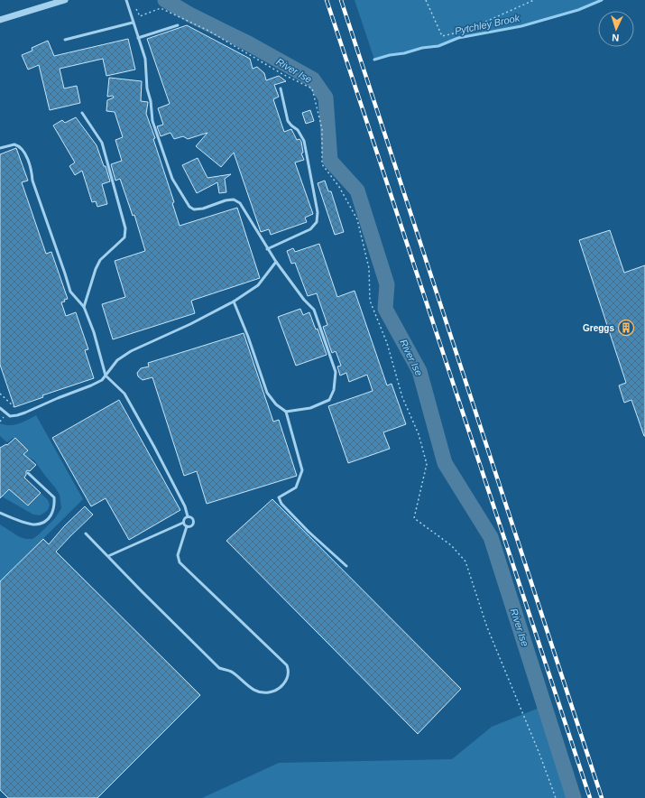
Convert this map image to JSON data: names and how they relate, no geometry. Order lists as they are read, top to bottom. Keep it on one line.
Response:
{"water":["Pytchley Brook","River Ise"],"places":{"building":["Greggs"]},"north":"bottom"}
